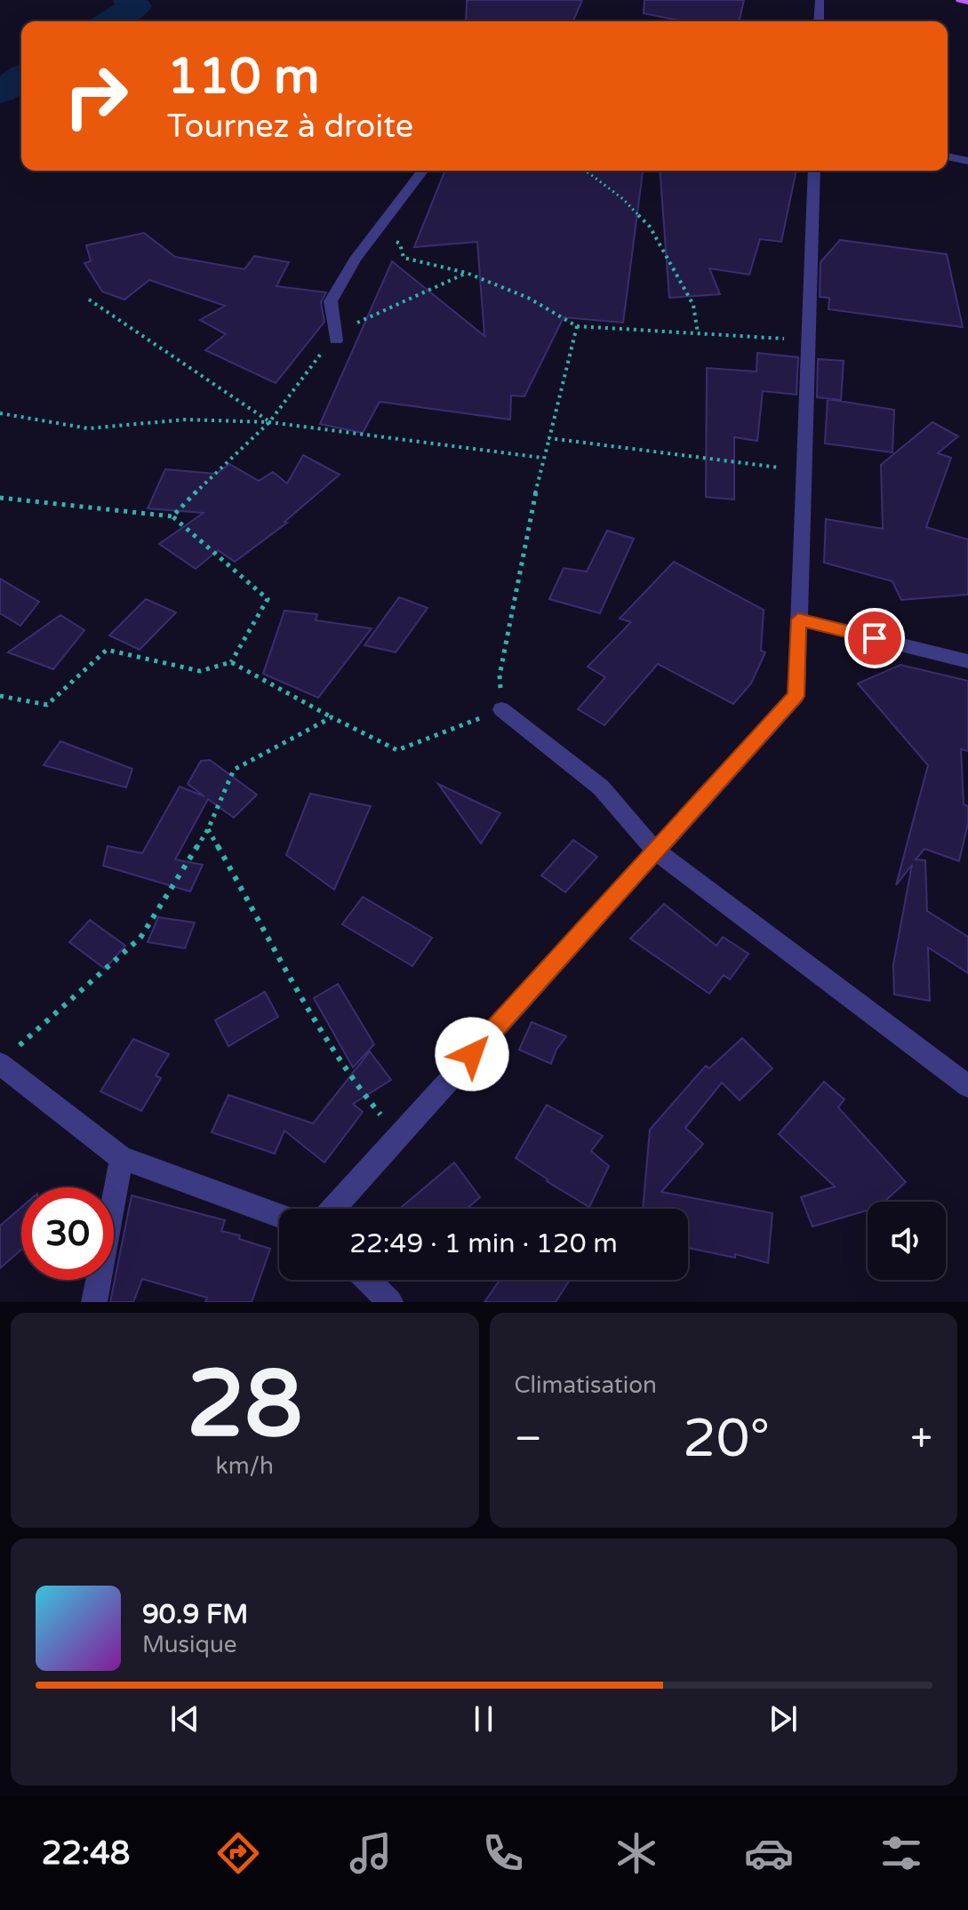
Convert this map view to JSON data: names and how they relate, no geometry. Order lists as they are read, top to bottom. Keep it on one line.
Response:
{"page":{"turn":["110 m","Tournez à droite"],"limit":"30","trip":"22:49 · 1 min · 120 m","tile":[["28","km/h"],"Climatisation"],"heat":["−","20°","+"],"song":["90.9 FM","Musique"],"tabs":"22:48"}}
